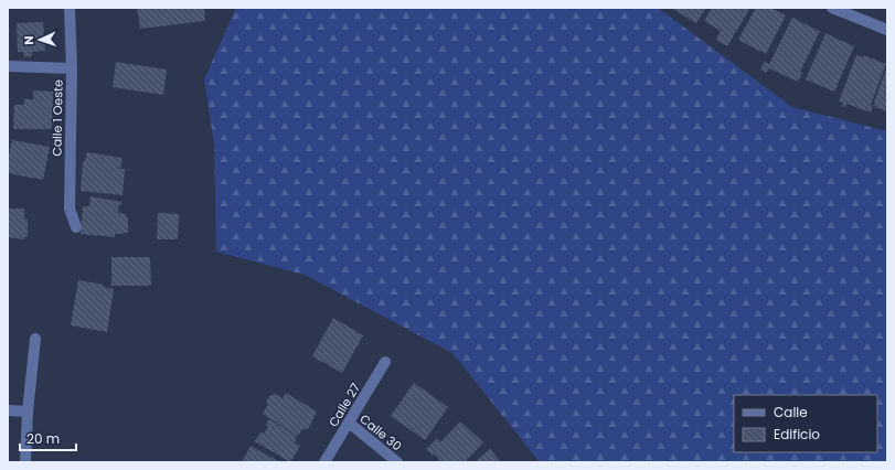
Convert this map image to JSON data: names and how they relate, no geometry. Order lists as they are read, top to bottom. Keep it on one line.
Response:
{"streets":{"street":["Calle 1 Oeste","Calle 27","Calle 30"]},"crossings":[["Calle 27","Calle 30"]],"legend":["Calle","Edificio"],"scale_bar":"20 m","north":"left"}
